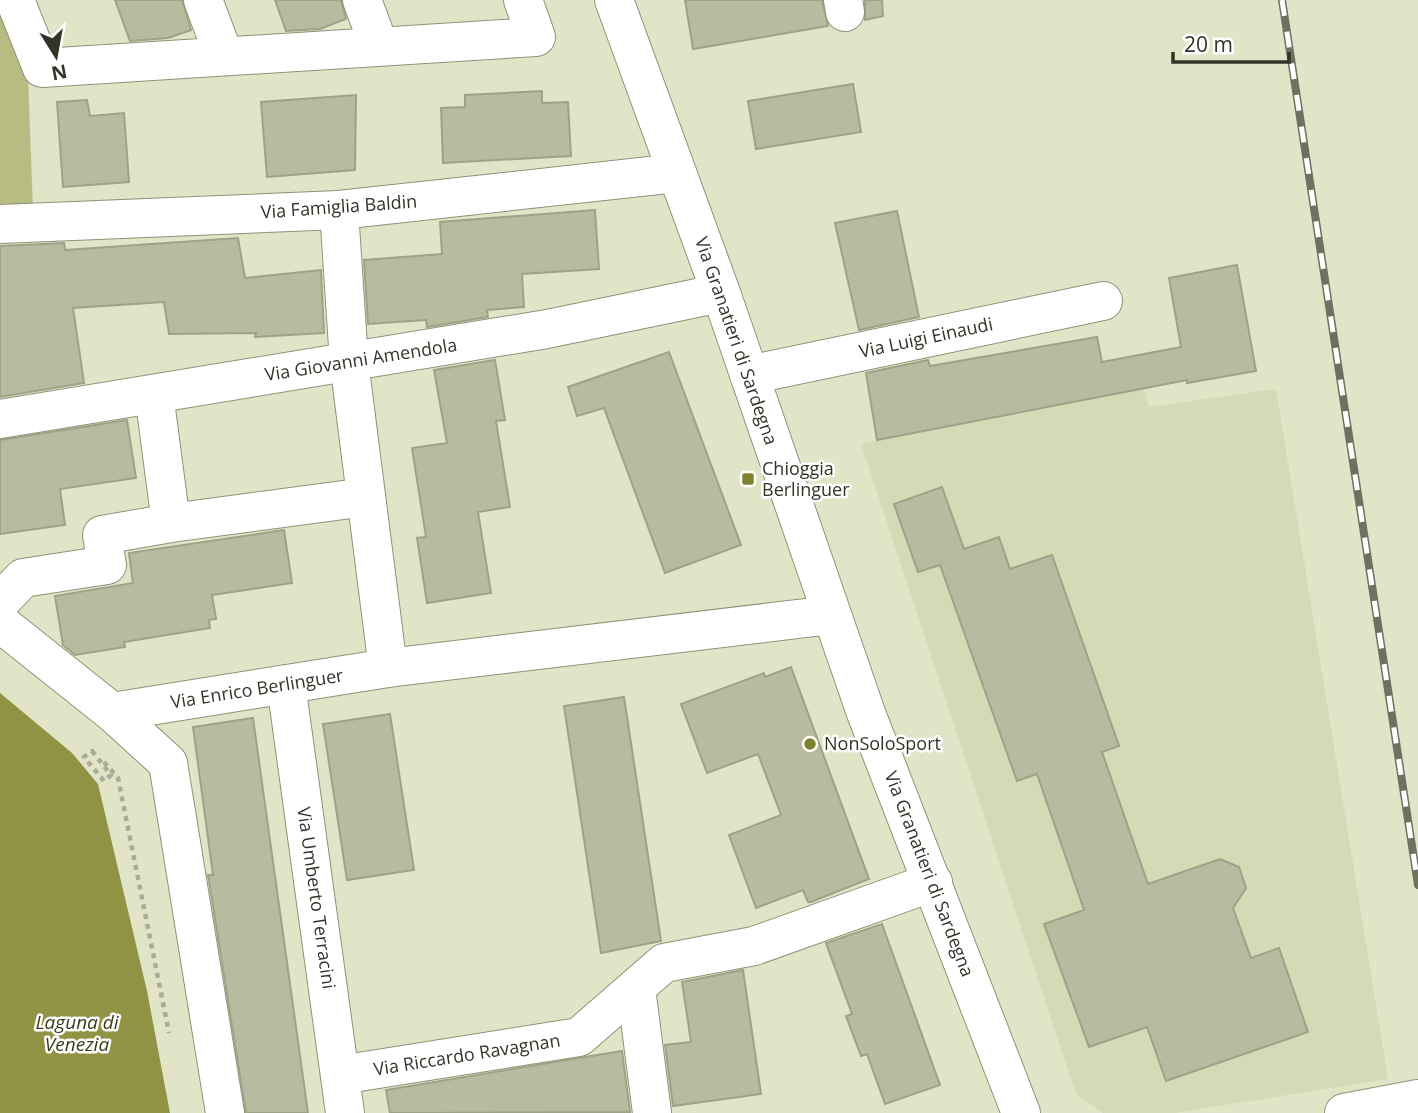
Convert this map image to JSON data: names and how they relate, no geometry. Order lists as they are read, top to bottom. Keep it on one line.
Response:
{"streets":{"street":["Via Famiglia Baldin","Via Luigi Einaudi","Via Granatieri di Sardegna","Via Giovanni Amendola","Via Enrico Berlinguer","Via Umberto Terracini","Via Riccardo Ravagnan"]},"crossings":[["Via Famiglia Baldin","Via Granatieri di Sardegna"],["Via Luigi Einaudi","Via Granatieri di Sardegna"],["Via Granatieri di Sardegna","Via Giovanni Amendola"],["Via Granatieri di Sardegna","Via Enrico Berlinguer"],["Via Granatieri di Sardegna","Via Riccardo Ravagnan"],["Via Enrico Berlinguer","Via Umberto Terracini"],["Via Umberto Terracini","Via Riccardo Ravagnan"]],"water":["Laguna di Venezia"],"places":{"transit":["Chioggia Berlinguer"],"other":["NonSoloSport"]},"scale_bar":"20 m","north":"bottom"}
